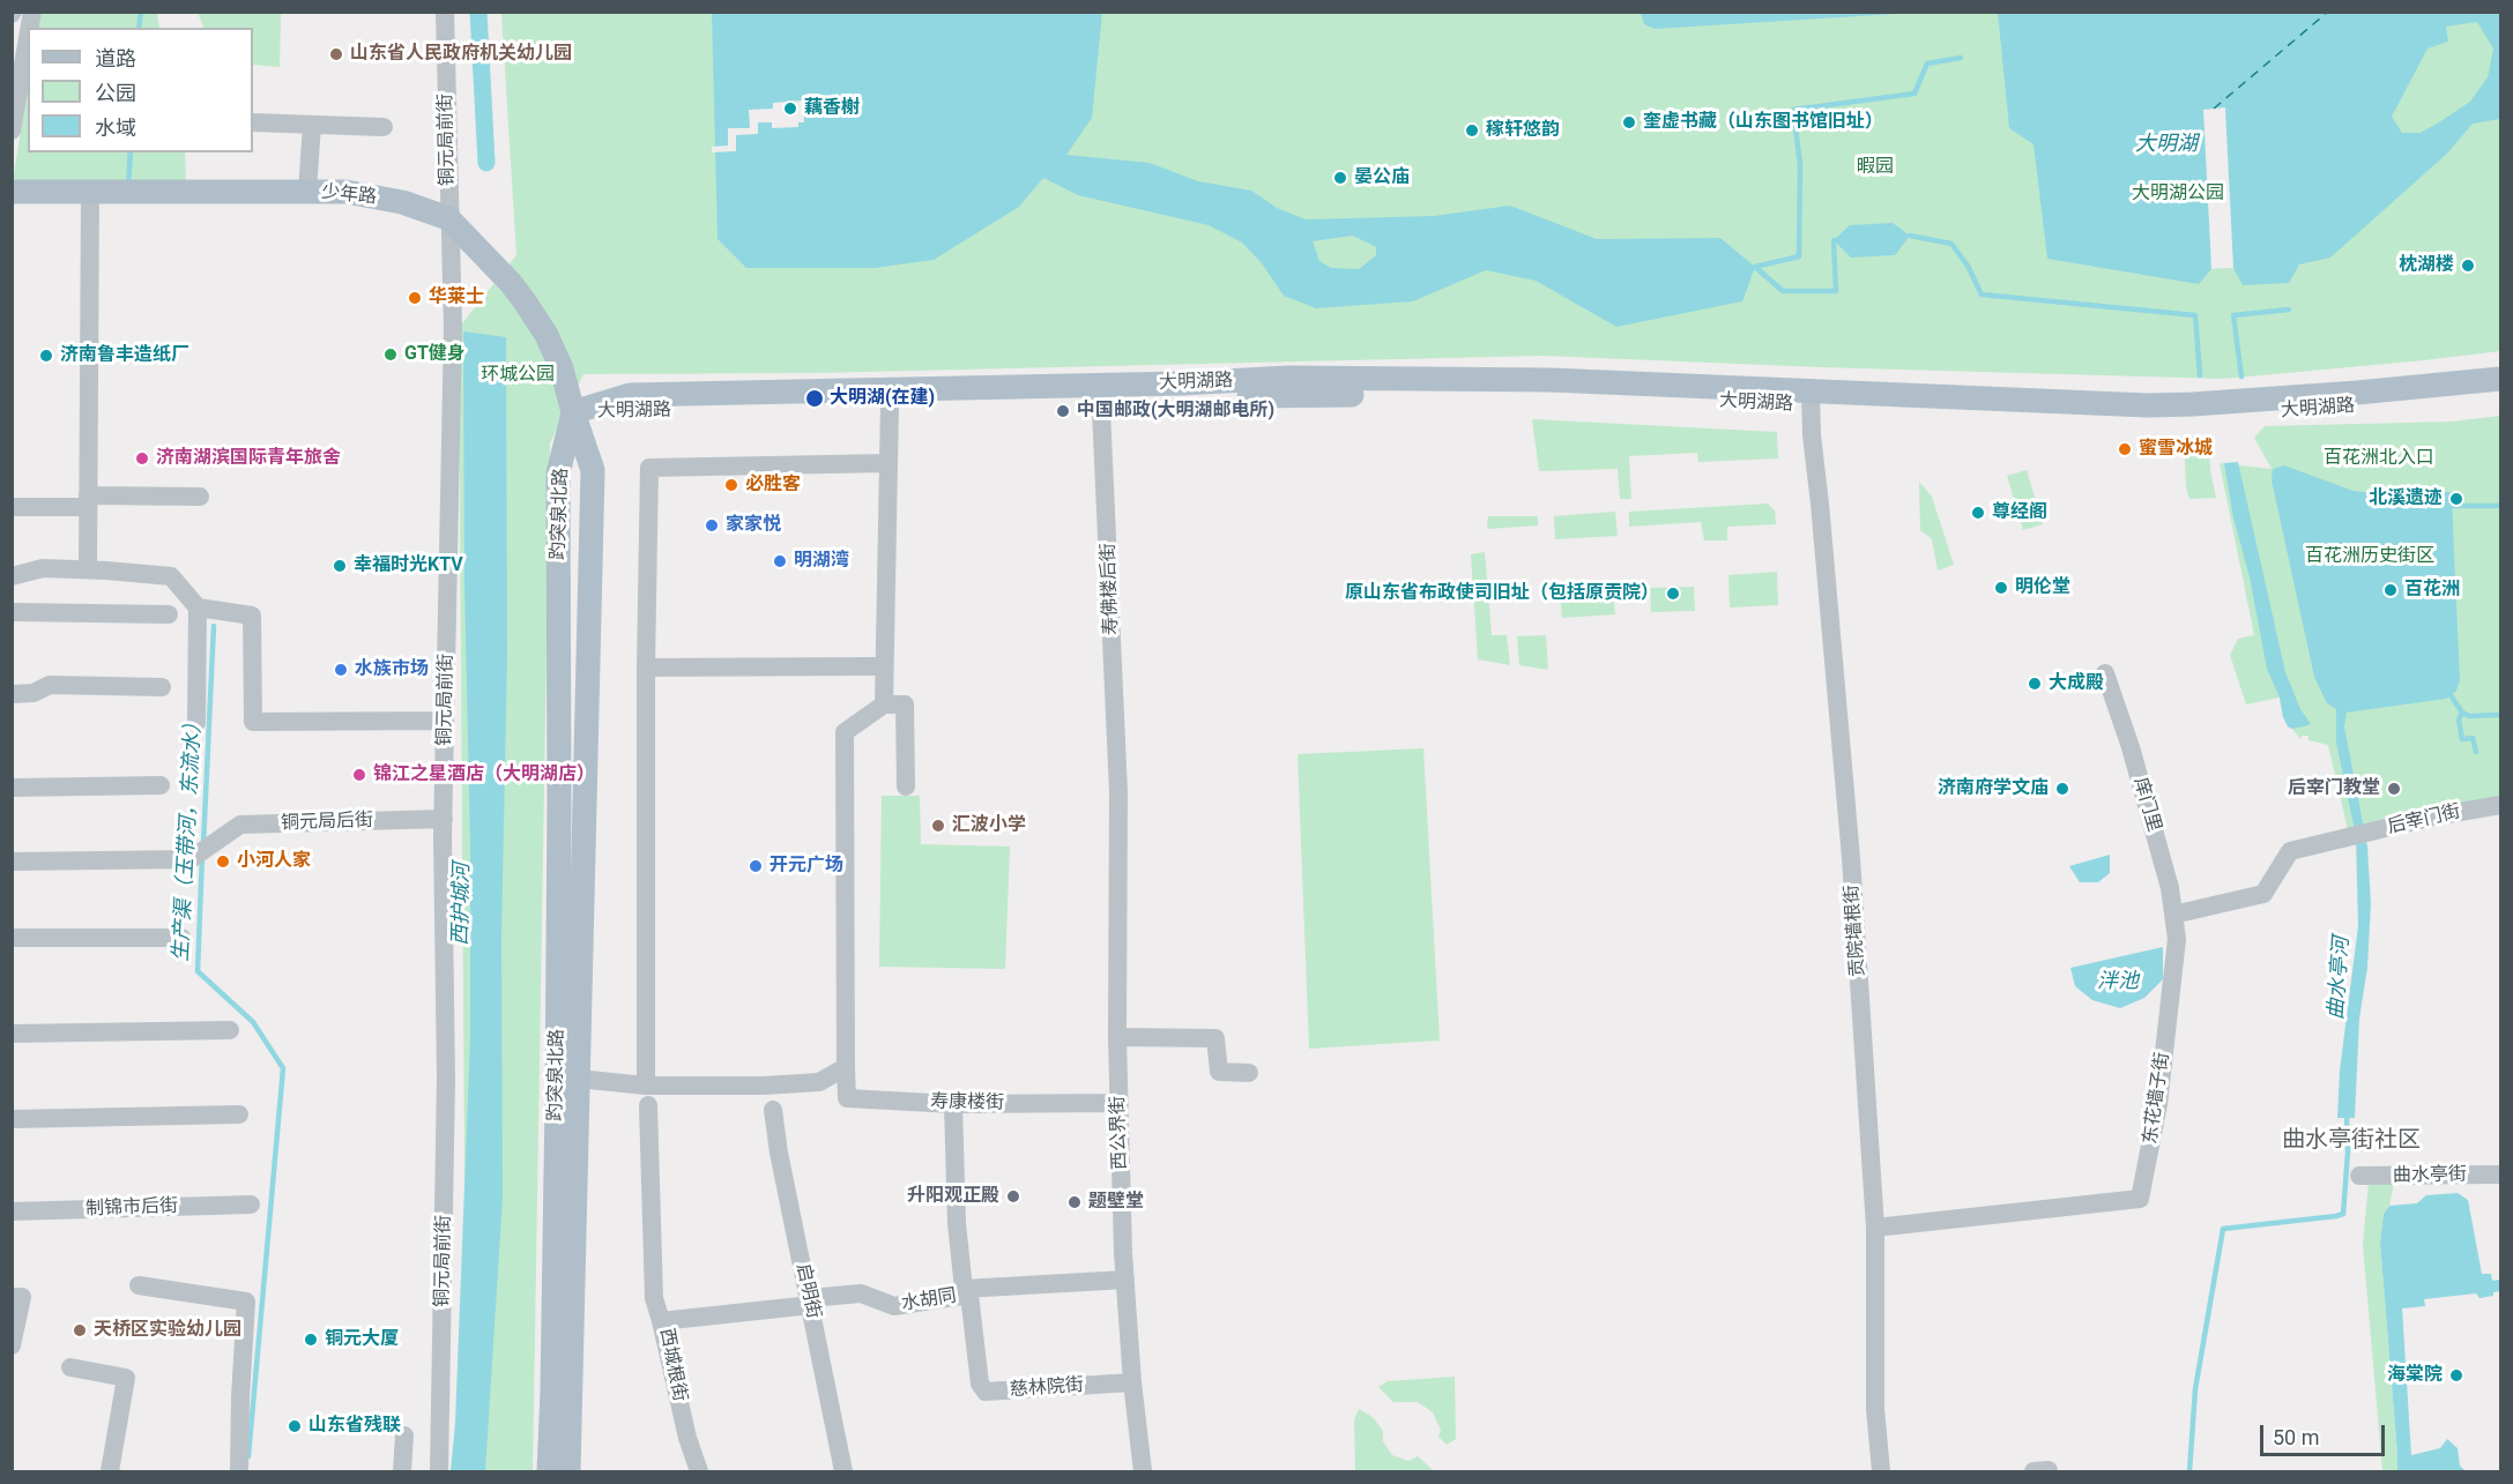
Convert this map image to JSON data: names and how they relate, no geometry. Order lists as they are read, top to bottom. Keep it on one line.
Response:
{"streets":{"main road":["少年路","大明湖路","趵突泉北路"],"street":["铜元局前街","寿佛楼后街","庠门里","后宰门街","铜元局后街","贡院墙根街","东花墙子街","寿康楼街","西公界街","曲水亭街","制锦市后街","启明街","水胡同","西城根街","慈林院街"]},"crossings":[["铜元局前街","少年路"],["铜元局前街","铜元局后街"],["少年路","大明湖路"],["少年路","趵突泉北路"],["大明湖路","趵突泉北路"],["大明湖路","寿佛楼后街"],["大明湖路","贡院墙根街"],["寿佛楼后街","西公界街"],["庠门里","后宰门街"],["庠门里","东花墙子街"],["贡院墙根街","东花墙子街"],["寿康楼街","西公界街"],["寿康楼街","慈林院街"],["西公界街","慈林院街"],["启明街","水胡同"],["启明街","西城根街"],["水胡同","西城根街"],["水胡同","慈林院街"]],"districts":["曲水亭街社区"],"water":["大明湖","生产渠（玉带河，东流水）","西护城河","曲水亭河","泮池"],"parks":["暇园","大明湖公园","环城公园","百花洲北入口","百花洲历史街区"],"places":["山东省人民政府机关幼儿园","藕香榭","奎虚书藏（山东图书馆旧址）","稼轩悠韵","晏公庙","枕湖楼","华莱士","GT健身","济南鲁丰造纸厂","大明湖(在建)","中国邮政(大明湖邮电所)","蜜雪冰城","济南湖滨国际青年旅舍","必胜客","北溪遗迹","尊经阁","家家悦","明湖湾","幸福时光KTV","明伦堂","百花洲","原山东省布政使司旧址（包括原贡院）","水族市场","大成殿","锦江之星酒店（大明湖店）","济南府学文庙","后宰门教堂","汇波小学","小河人家","开元广场","升阳观正殿","题壁堂","天桥区实验幼儿园","铜元大厦","海棠院","山东省残联"],"legend":["道路","公园","水域"],"scale_bar":"50 m"}
